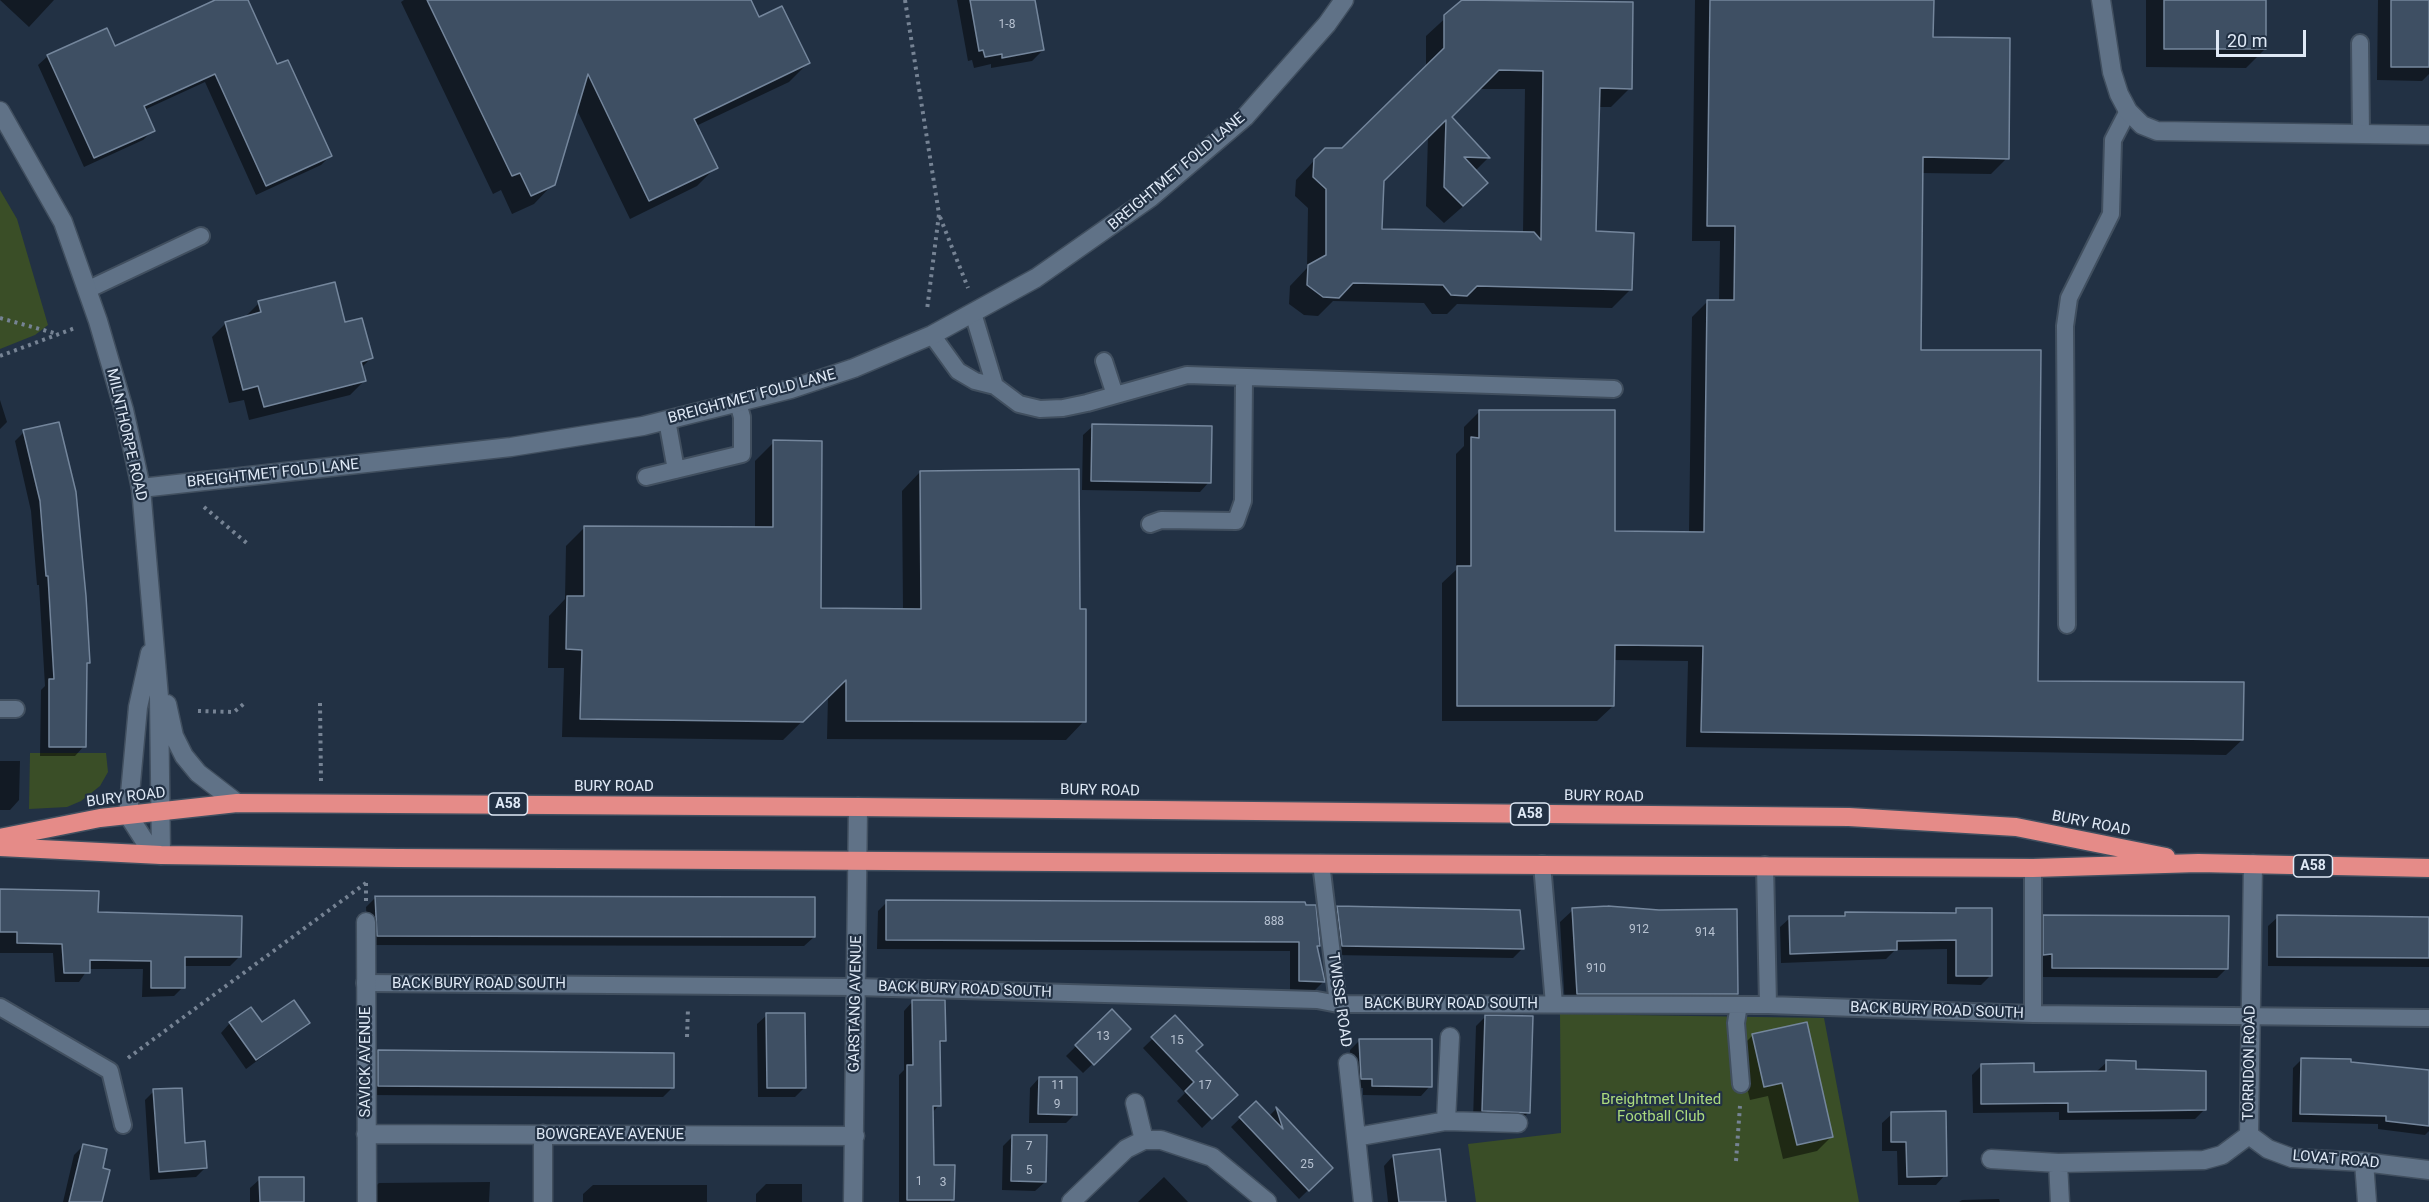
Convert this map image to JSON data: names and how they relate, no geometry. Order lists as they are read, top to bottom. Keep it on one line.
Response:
{"streets":{"highway":["BURY ROAD","A58"],"street":["BREIGHTMET FOLD LANE","MILNTHORPE ROAD","TWISSE ROAD","GARSTANG AVENUE","SAVICK AVENUE","TORRIDON ROAD","BOWGREAVE AVENUE","LOVAT ROAD"],"lane":["BACK BURY ROAD SOUTH"]},"crossings":[["BREIGHTMET FOLD LANE","MILNTHORPE ROAD"],["MILNTHORPE ROAD","BURY ROAD"],["BURY ROAD","TWISSE ROAD"],["BURY ROAD","GARSTANG AVENUE"],["BURY ROAD","TORRIDON ROAD"],["BACK BURY ROAD SOUTH","TWISSE ROAD"],["BACK BURY ROAD SOUTH","GARSTANG AVENUE"],["BACK BURY ROAD SOUTH","SAVICK AVENUE"],["BACK BURY ROAD SOUTH","TORRIDON ROAD"],["GARSTANG AVENUE","BOWGREAVE AVENUE"],["SAVICK AVENUE","BOWGREAVE AVENUE"],["TORRIDON ROAD","LOVAT ROAD"]],"parks":["Breightmet United Football Club"],"house_numbers":["1-8","888","912","914","910","13","15","11","17","9","7","25","5","1","3"],"scale_bar":"20 m"}
